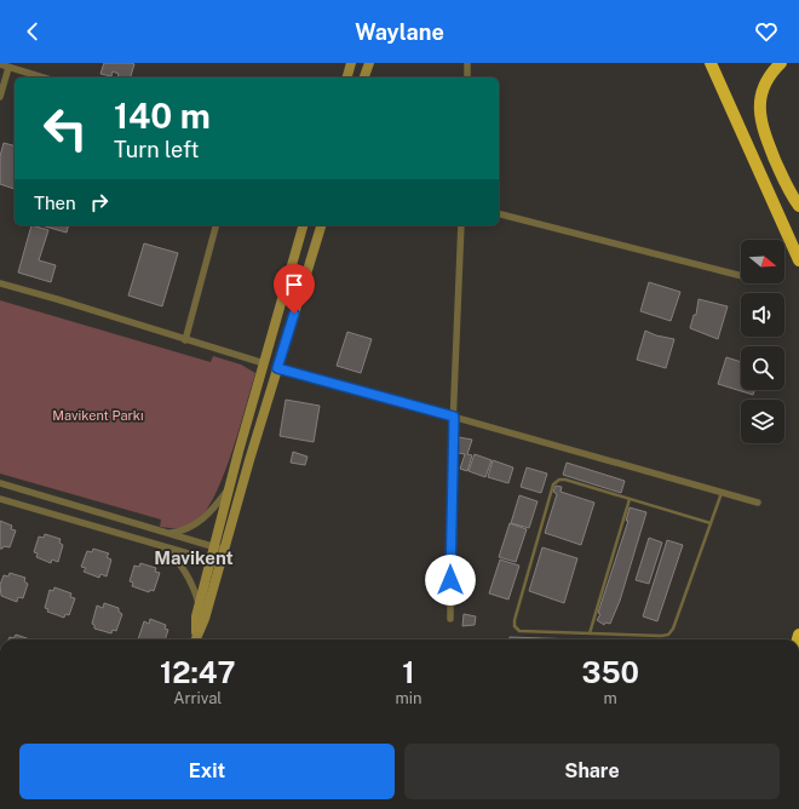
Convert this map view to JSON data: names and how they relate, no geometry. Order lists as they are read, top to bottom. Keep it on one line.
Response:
{"districts":["Mavikent"],"parks":["Mavikent Parkı"],"north":"right","page":{"header":"Waylane","turn":["140 m","Turn left"],"then":"Then","eta":["12:47","Arrival","1","min","350","m"],"buttons":["Exit","Share"]}}
